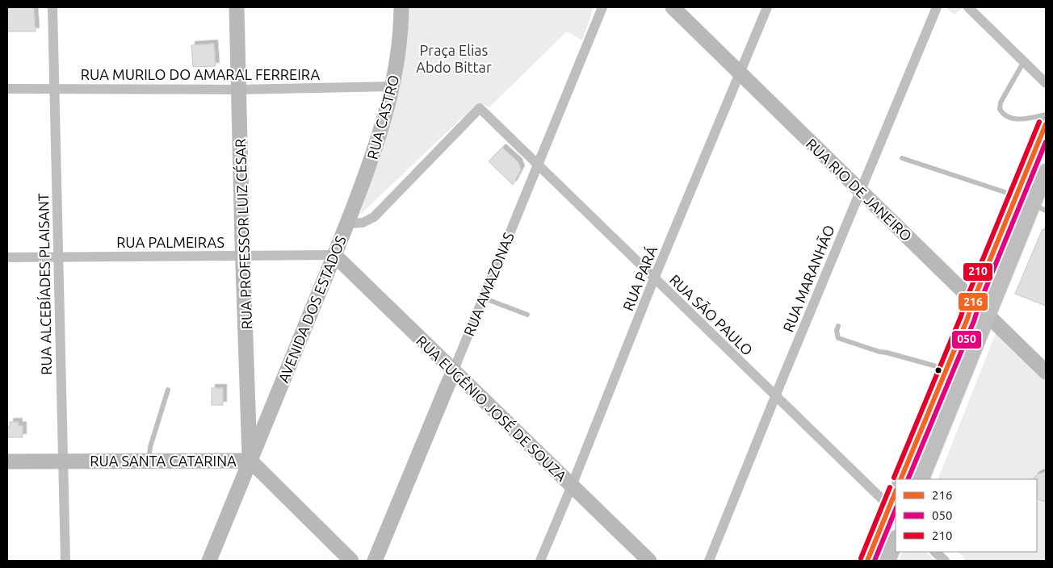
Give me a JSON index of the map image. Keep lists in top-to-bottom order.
{
  "streets": {
    "street": [
      "RUA MURILO DO AMARAL FERREIRA",
      "RUA CASTRO",
      "RUA RIO DE JANEIRO",
      "RUA PROFESSOR LUIZ CÉSAR",
      "RUA PALMEIRAS",
      "RUA PARÁ",
      "RUA MARANHÃO",
      "RUA ALCEBÍADES PLAISANT",
      "RUA AMAZONAS",
      "AVENIDA DOS ESTADOS",
      "RUA SÃO PAULO",
      "RUA EUGÊNIO JOSÉ DE SOUZA",
      "RUA SANTA CATARINA"
    ]
  },
  "crossings": [
    ["RUA MURILO DO AMARAL FERREIRA", "RUA CASTRO"],
    ["RUA MURILO DO AMARAL FERREIRA", "RUA PROFESSOR LUIZ CÉSAR"],
    ["RUA MURILO DO AMARAL FERREIRA", "RUA ALCEBÍADES PLAISANT"],
    ["RUA CASTRO", "AVENIDA DOS ESTADOS"],
    ["RUA RIO DE JANEIRO", "RUA PARÁ"],
    ["RUA RIO DE JANEIRO", "RUA MARANHÃO"],
    ["RUA PROFESSOR LUIZ CÉSAR", "RUA PALMEIRAS"],
    ["RUA PROFESSOR LUIZ CÉSAR", "AVENIDA DOS ESTADOS"],
    ["RUA PROFESSOR LUIZ CÉSAR", "RUA SANTA CATARINA"],
    ["RUA PALMEIRAS", "RUA ALCEBÍADES PLAISANT"],
    ["RUA PALMEIRAS", "AVENIDA DOS ESTADOS"],
    ["RUA PALMEIRAS", "RUA EUGÊNIO JOSÉ DE SOUZA"],
    ["RUA PARÁ", "RUA SÃO PAULO"],
    ["RUA PARÁ", "RUA EUGÊNIO JOSÉ DE SOUZA"],
    ["RUA MARANHÃO", "RUA SÃO PAULO"],
    ["RUA ALCEBÍADES PLAISANT", "RUA SANTA CATARINA"],
    ["RUA AMAZONAS", "RUA SÃO PAULO"],
    ["RUA AMAZONAS", "RUA EUGÊNIO JOSÉ DE SOUZA"],
    ["AVENIDA DOS ESTADOS", "RUA SÃO PAULO"],
    ["AVENIDA DOS ESTADOS", "RUA EUGÊNIO JOSÉ DE SOUZA"],
    ["AVENIDA DOS ESTADOS", "RUA SANTA CATARINA"]
  ],
  "parks": ["Praça Elias Abdo Bittar"],
  "lines": ["transit line 210", "transit line 216", "transit line 050"],
  "legend": ["216", "050", "210"]
}
